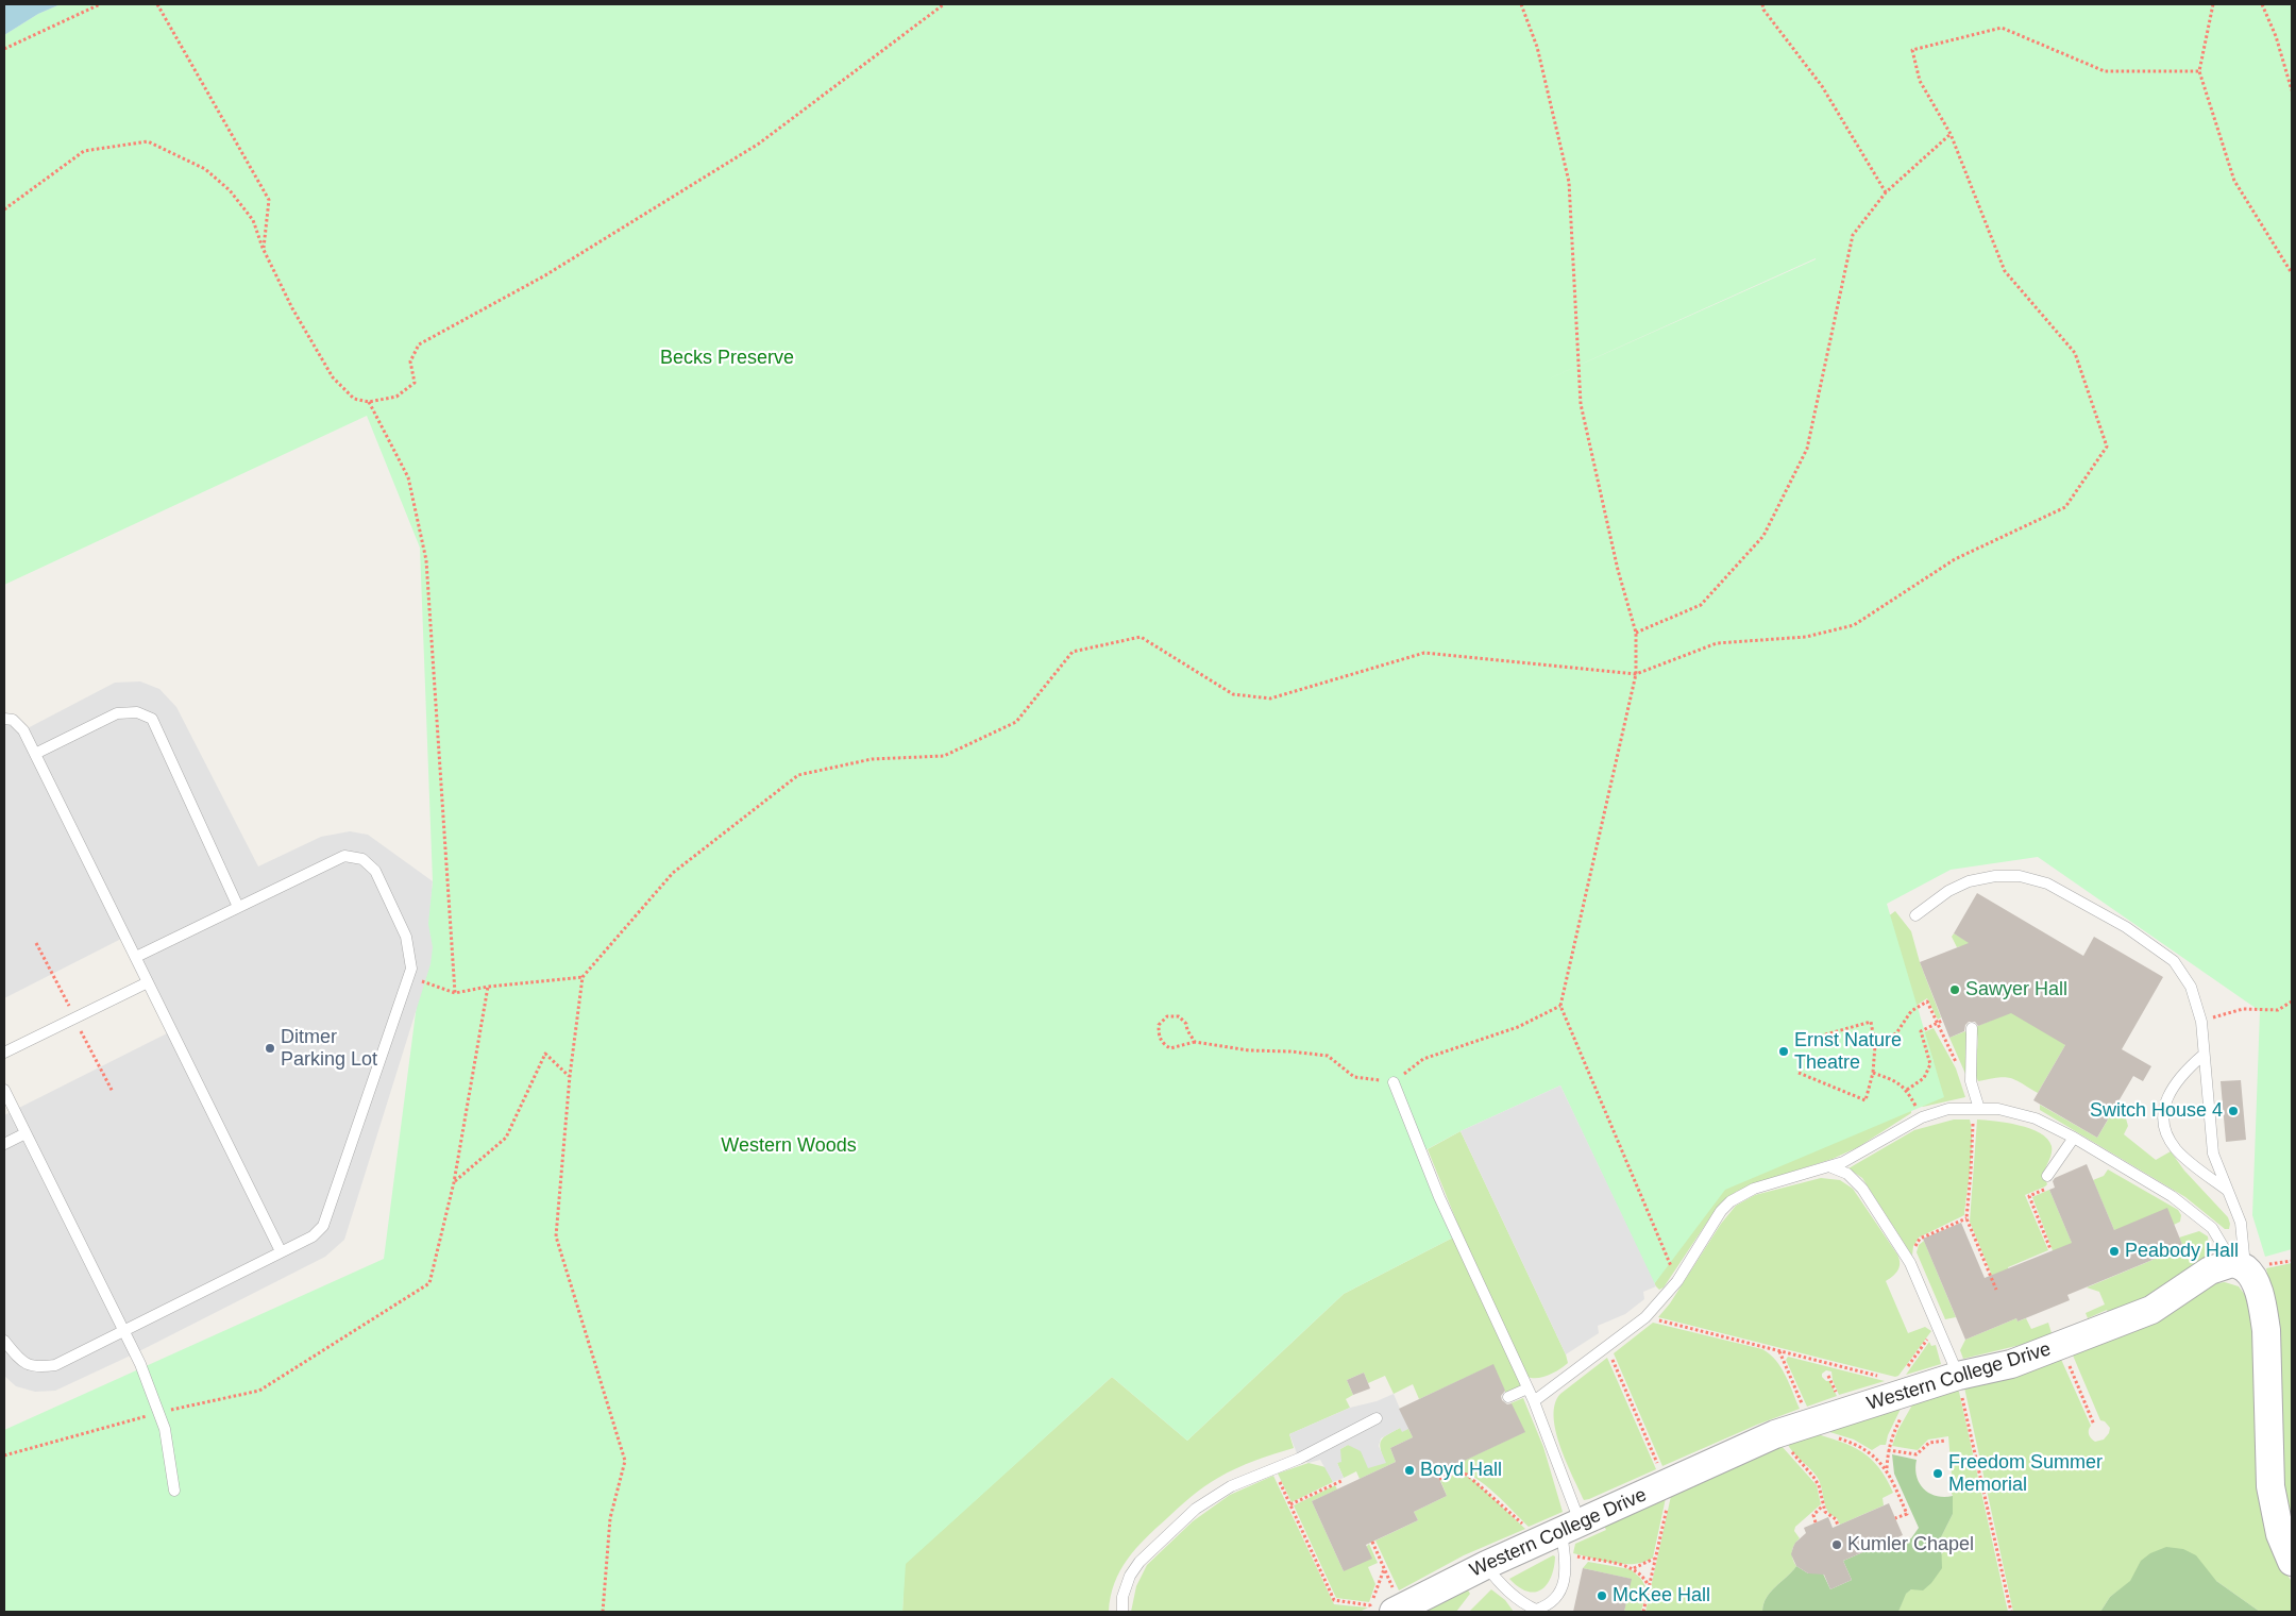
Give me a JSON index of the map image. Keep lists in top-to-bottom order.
{
  "streets": {
    "street": ["Western College Drive"]
  },
  "parks": ["Becks Preserve", "Western Woods"],
  "places": [
    "Sawyer Hall",
    "Ditmer Parking Lot",
    "Ernst Nature Theatre",
    "Switch House 4",
    "Peabody Hall",
    "Boyd Hall",
    "Freedom Summer Memorial",
    "Kumler Chapel",
    "McKee Hall"
  ]
}
